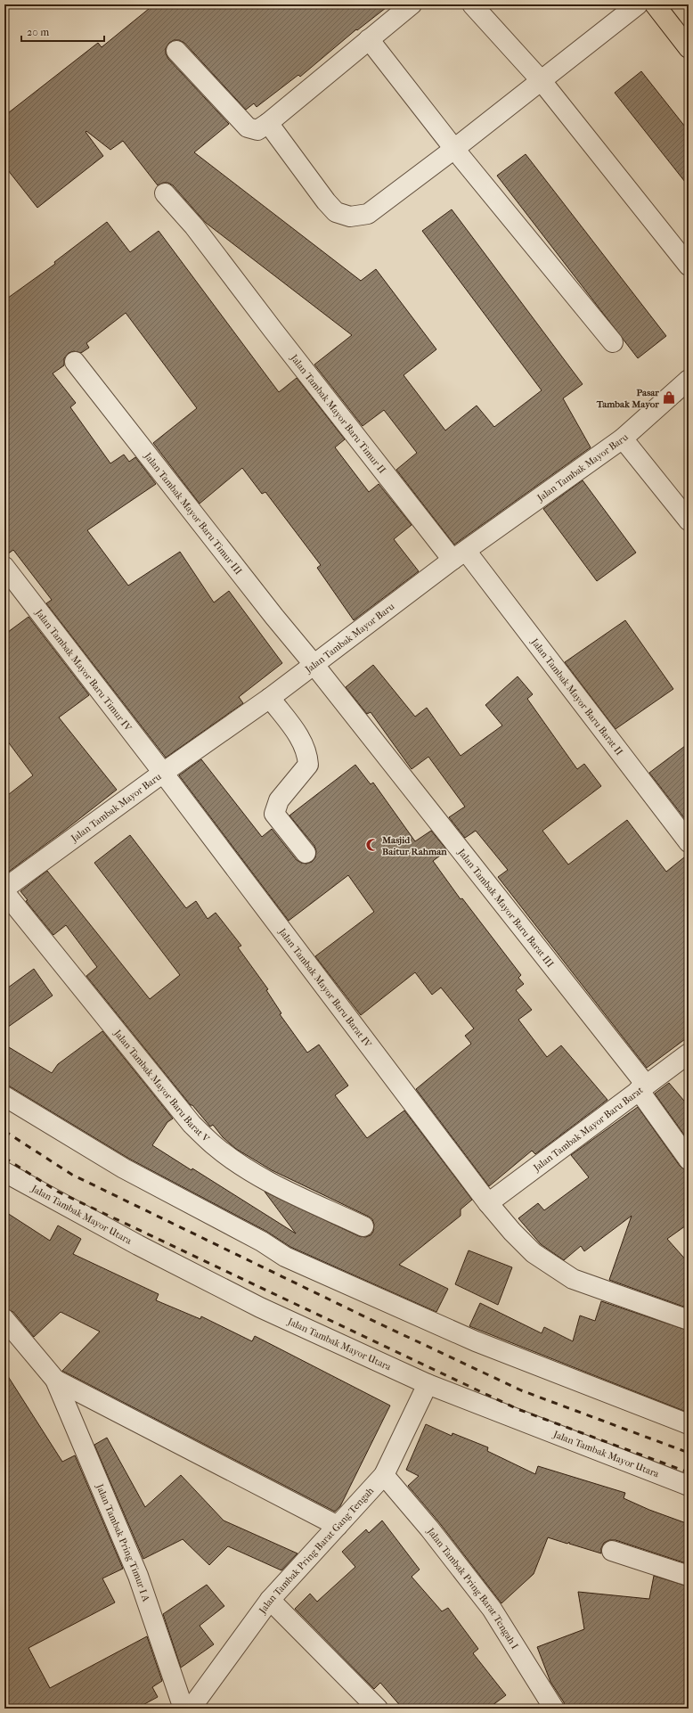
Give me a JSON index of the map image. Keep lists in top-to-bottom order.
{
  "streets": {
    "street": [
      "Jalan Tambak Mayor Baru Timur II",
      "Jalan Tambak Mayor Baru",
      "Jalan Tambak Mayor Baru Timur III",
      "Jalan Tambak Mayor Baru Timur IV",
      "Jalan Tambak Mayor Baru Barat II",
      "Jalan Tambak Mayor Baru Barat III",
      "Jalan Tambak Mayor Baru Barat IV",
      "Jalan Tambak Mayor Baru Barat V",
      "Jalan Tambak Mayor Baru Barat",
      "Jalan Tambak Mayor Utara",
      "Jalan Tambak Pring Timur I A",
      "Jalan Tambak Pring Barat Gang Tengah",
      "Jalan Tambak Pring Barat Tengah I"
    ]
  },
  "crossings": [
    ["Jalan Tambak Mayor Baru Timur II", "Jalan Tambak Mayor Baru"],
    ["Jalan Tambak Mayor Baru Timur II", "Jalan Tambak Mayor Baru Barat II"],
    ["Jalan Tambak Mayor Baru", "Jalan Tambak Mayor Baru Timur III"],
    ["Jalan Tambak Mayor Baru", "Jalan Tambak Mayor Baru Timur IV"],
    ["Jalan Tambak Mayor Baru", "Jalan Tambak Mayor Baru Barat II"],
    ["Jalan Tambak Mayor Baru", "Jalan Tambak Mayor Baru Barat III"],
    ["Jalan Tambak Mayor Baru", "Jalan Tambak Mayor Baru Barat IV"],
    ["Jalan Tambak Mayor Baru Timur III", "Jalan Tambak Mayor Baru Barat III"],
    ["Jalan Tambak Mayor Baru Timur IV", "Jalan Tambak Mayor Baru Barat IV"],
    ["Jalan Tambak Mayor Baru Barat III", "Jalan Tambak Mayor Baru Barat"],
    ["Jalan Tambak Mayor Baru Barat IV", "Jalan Tambak Mayor Baru Barat"],
    ["Jalan Tambak Mayor Utara", "Jalan Tambak Pring Barat Gang Tengah"],
    ["Jalan Tambak Pring Timur I A", "Jalan Tambak Pring Barat Gang Tengah"],
    ["Jalan Tambak Pring Barat Gang Tengah", "Jalan Tambak Pring Barat Tengah I"]
  ],
  "places": {
    "shop": ["Pasar Tambak Mayor"],
    "mosque": ["Masjid Baitur Rahman"]
  },
  "scale_bar": "20 m"
}
